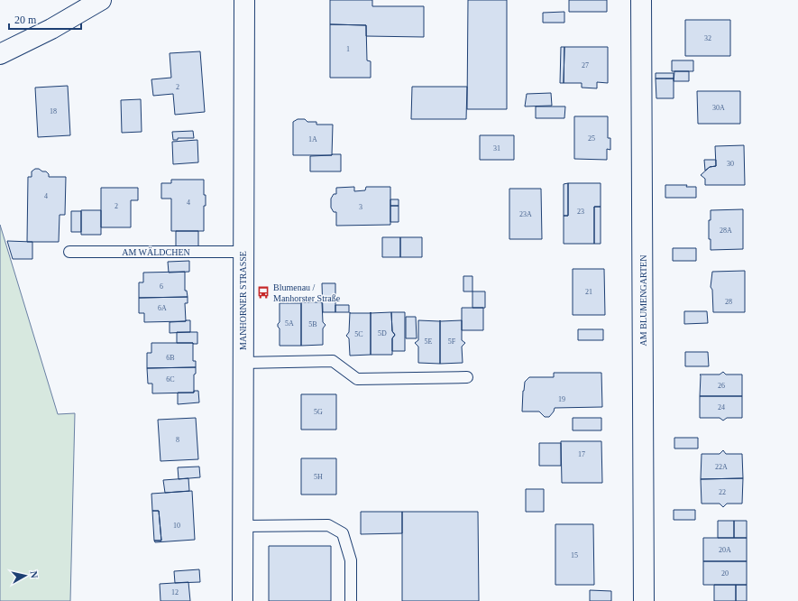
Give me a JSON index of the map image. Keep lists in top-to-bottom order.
{
  "streets": {
    "street": ["MANHORNER STRASSE", "AM BLUMENGARTEN"],
    "lane": ["AM WÄLDCHEN"]
  },
  "crossings": [
    ["AM WÄLDCHEN", "MANHORNER STRASSE"]
  ],
  "places": {
    "bus stop": ["Blumenau / Manhorster Straße"]
  },
  "house_numbers": [
    "32",
    "1",
    "27",
    "2",
    "30A",
    "18",
    "25",
    "1A",
    "31",
    "30",
    "4",
    "4",
    "2",
    "3",
    "23",
    "23A",
    "28A",
    "6",
    "21",
    "28",
    "6A",
    "5A",
    "5B",
    "5D",
    "5C",
    "5E",
    "5F",
    "6B",
    "6C",
    "26",
    "19",
    "24",
    "5G",
    "8",
    "17",
    "22A",
    "5H",
    "22",
    "10",
    "20A",
    "15",
    "20",
    "12"
  ],
  "scale_bar": "20 m",
  "north": "right"
}
